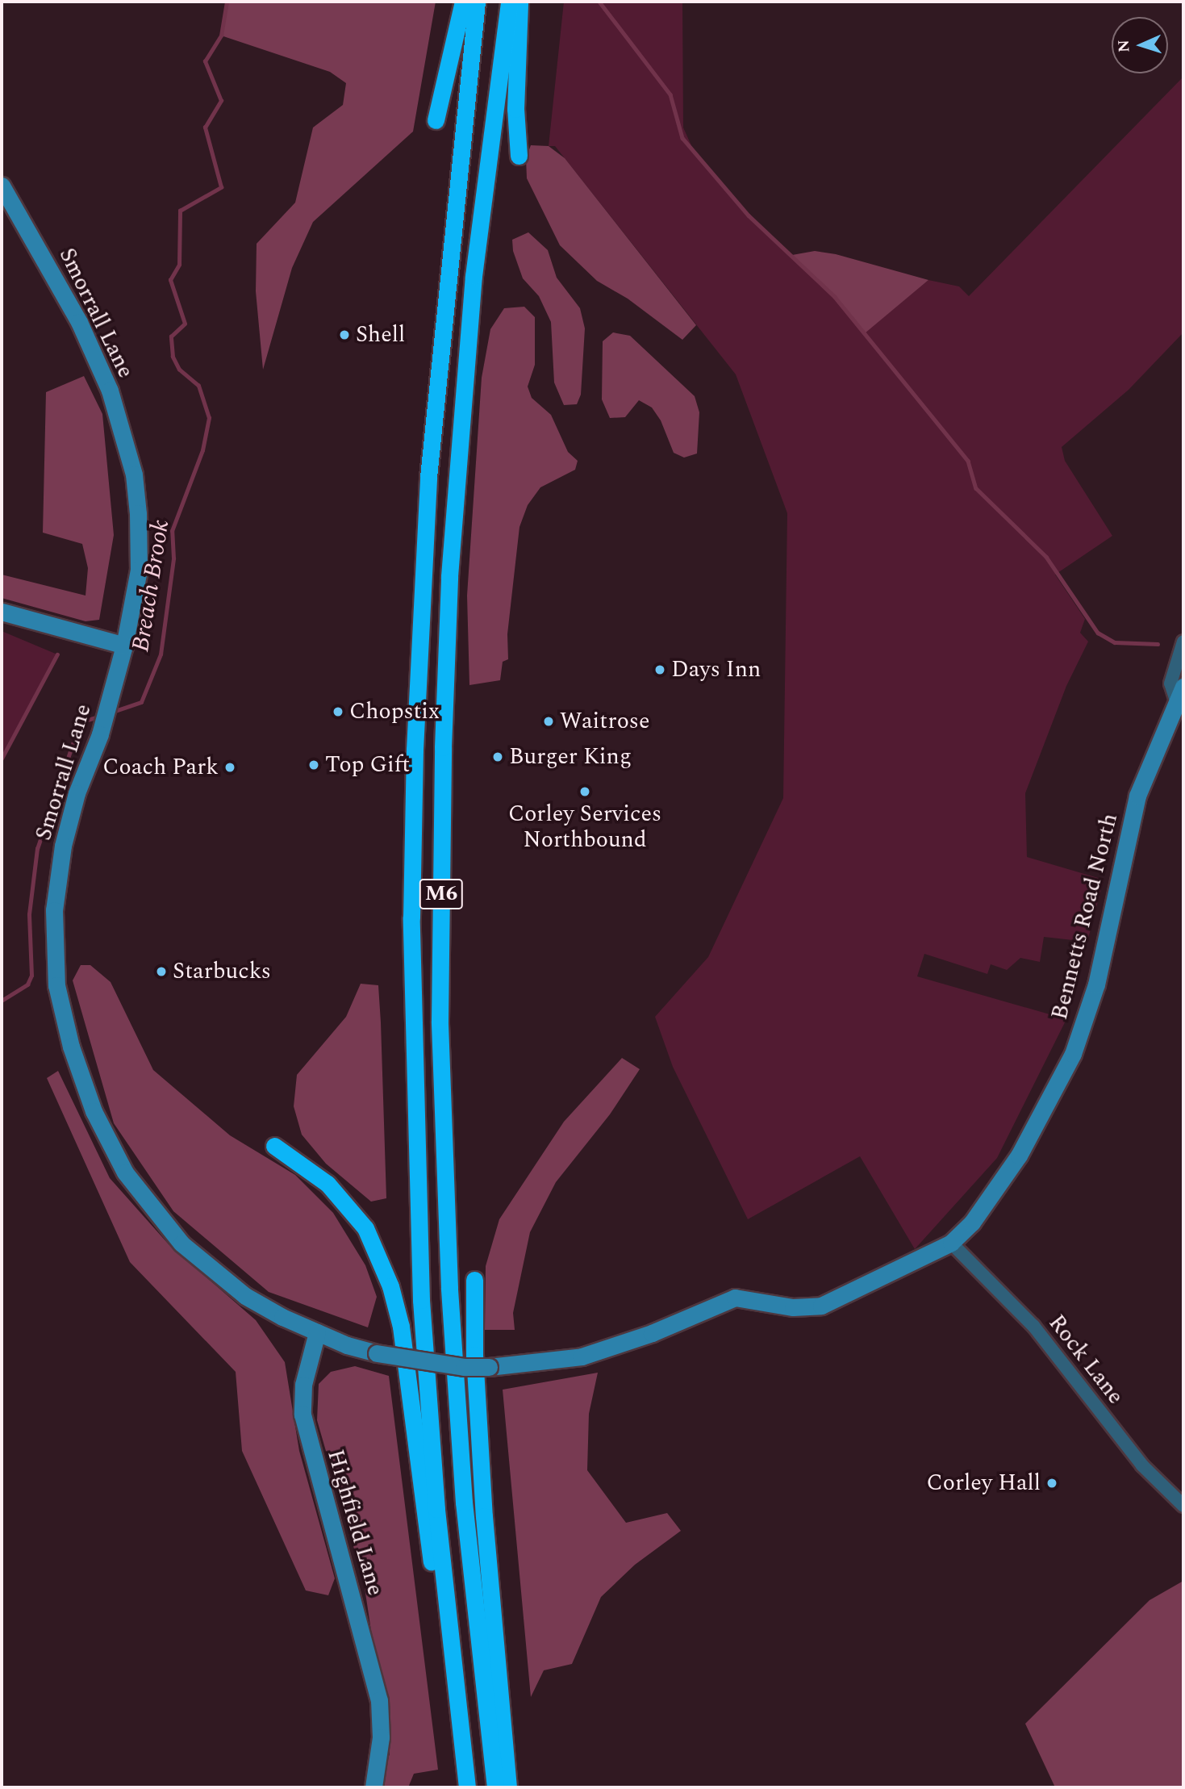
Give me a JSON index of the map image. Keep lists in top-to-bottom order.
{
  "streets": {
    "highway": ["M6"],
    "street": [
      "Smorrall Lane",
      "Bennetts Road North",
      "Rock Lane",
      "Highfield Lane"
    ]
  },
  "crossings": [
    ["Smorrall Lane", "Bennetts Road North"],
    ["Smorrall Lane", "Highfield Lane"],
    ["Bennetts Road North", "Rock Lane"],
    ["Bennetts Road North", "Highfield Lane"]
  ],
  "water": ["Breach Brook"],
  "places": [
    "Shell",
    "Days Inn",
    "Chopstix",
    "Waitrose",
    "Burger King",
    "Top Gift",
    "Coach Park",
    "Corley Services Northbound",
    "Starbucks",
    "Corley Hall"
  ],
  "north": "left"
}
